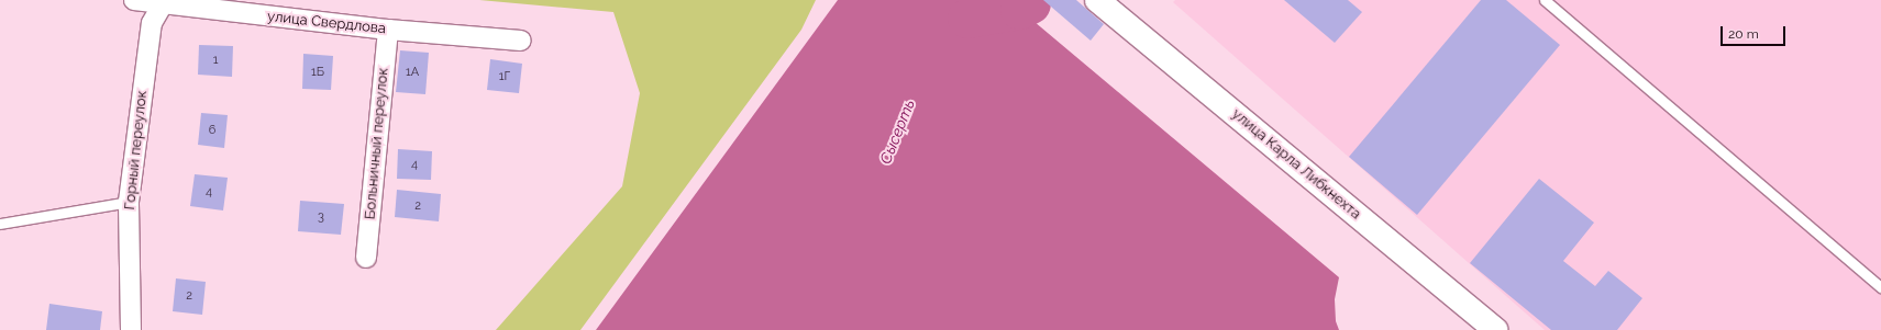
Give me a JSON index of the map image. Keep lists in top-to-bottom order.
{
  "streets": {
    "street": [
      "улица Свердлова",
      "Больничный переулок",
      "Горный переулок",
      "улица Карла Либкнехта"
    ]
  },
  "crossings": [
    ["улица Свердлова", "Больничный переулок"],
    ["улица Свердлова", "Горный переулок"]
  ],
  "water": ["Сысерть"],
  "house_numbers": [
    "1",
    "1Б",
    "1А",
    "1Г",
    "6",
    "4",
    "4",
    "2",
    "3",
    "2"
  ],
  "scale_bar": "20 m"
}
